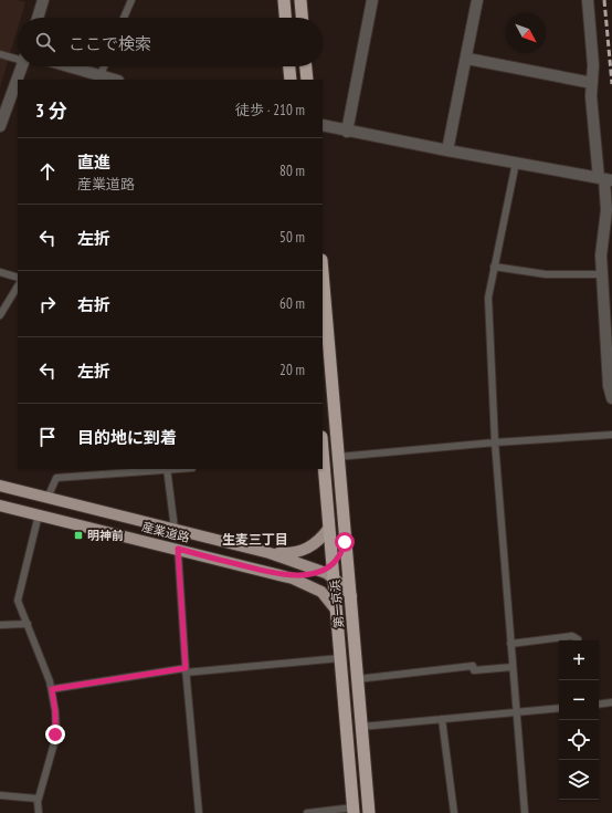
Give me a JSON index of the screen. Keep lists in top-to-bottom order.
{
  "streets": {
    "highway": ["第一京浜"],
    "main road": ["産業道路"]
  },
  "crossings": [
    ["産業道路", "第一京浜"]
  ],
  "districts": ["生麦三丁目"],
  "places": {
    "transit": ["明神前"]
  },
  "north": "bottom right",
  "page": {
    "search": "ここで検索",
    "heading": ["3 分", "徒歩 · 210 m"],
    "list": [
      ["直進", "産業道路", "80 m"],
      ["左折", "50 m"],
      ["右折", "60 m"],
      ["左折", "20 m"],
      "目的地に到着"
    ],
    "map_buttons": ["+", "−"]
  }
}
